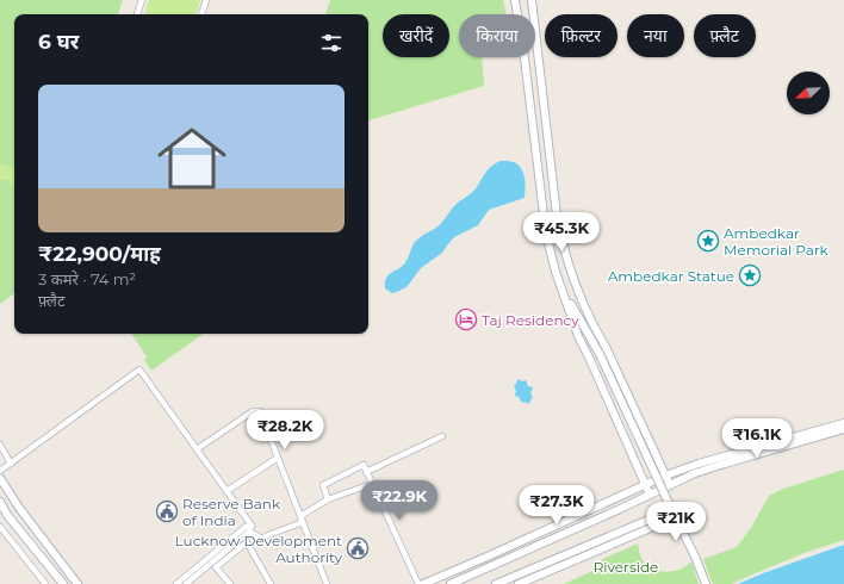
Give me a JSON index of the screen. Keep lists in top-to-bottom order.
{
  "parks": ["Riverside"],
  "places": {
    "place": ["Ambedkar Memorial Park", "Ambedkar Statue"],
    "hotel": ["Taj Residency"],
    "public building": ["Reserve Bank of India", "Lucknow Development Authority"]
  },
  "north": "bottom left",
  "page": {
    "chip": [
      "खरीदें",
      "किराया",
      "फ़िल्टर",
      "नया",
      "फ़्लैट"
    ],
    "heading": "6 घर",
    "list": [
      {
        "name": "₹22,900/माह",
        "note": "3 कमरे · 74 m² · फ़्लैट"
      }
    ],
    "price": [
      "₹45.3K",
      "₹28.2K",
      "₹16.1K",
      "₹22.9K",
      "₹27.3K",
      "₹21K"
    ]
  }
}
